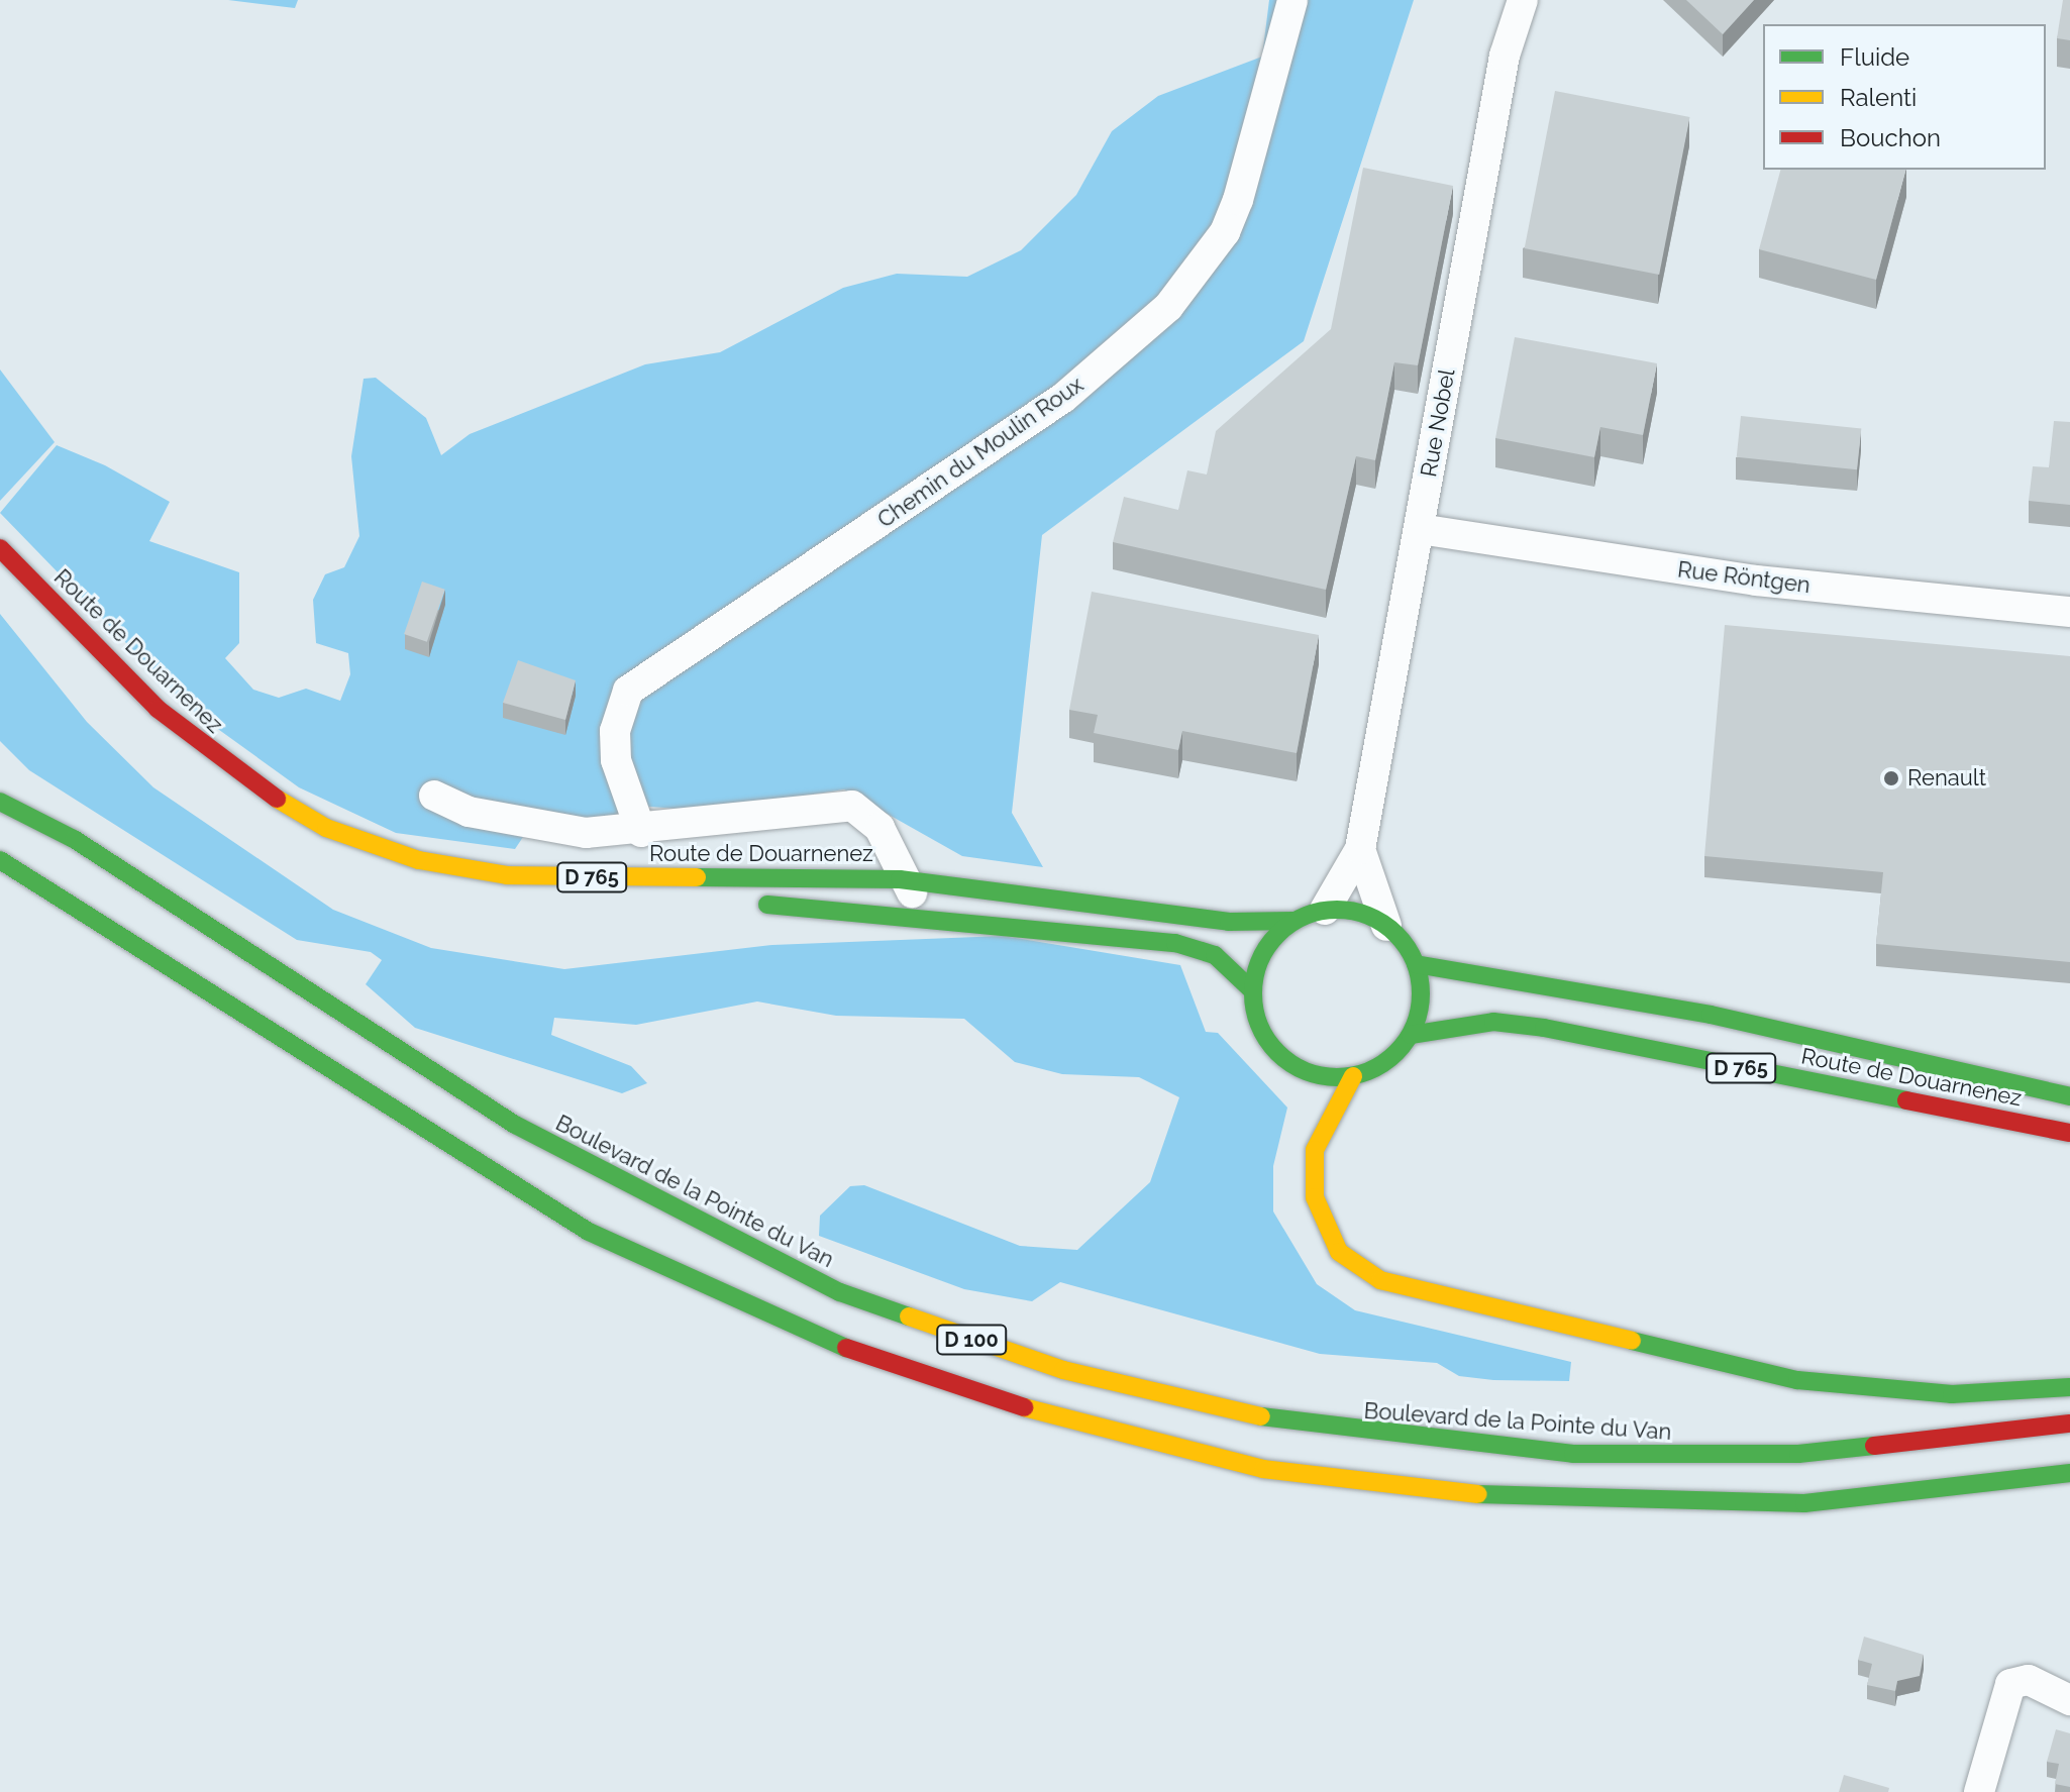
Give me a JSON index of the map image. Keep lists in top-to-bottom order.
{
  "streets": {
    "main road": [
      "Route de Douarnenez",
      "D 765",
      "Boulevard de la Pointe du Van",
      "D 100"
    ],
    "street": ["Rue Nobel", "Chemin du Moulin Roux", "Rue Röntgen"]
  },
  "crossings": [
    ["Rue Nobel", "Rue Röntgen"],
    ["Rue Nobel", "Route de Douarnenez"]
  ],
  "places": ["Renault"],
  "legend": ["Fluide", "Ralenti", "Bouchon"]
}
